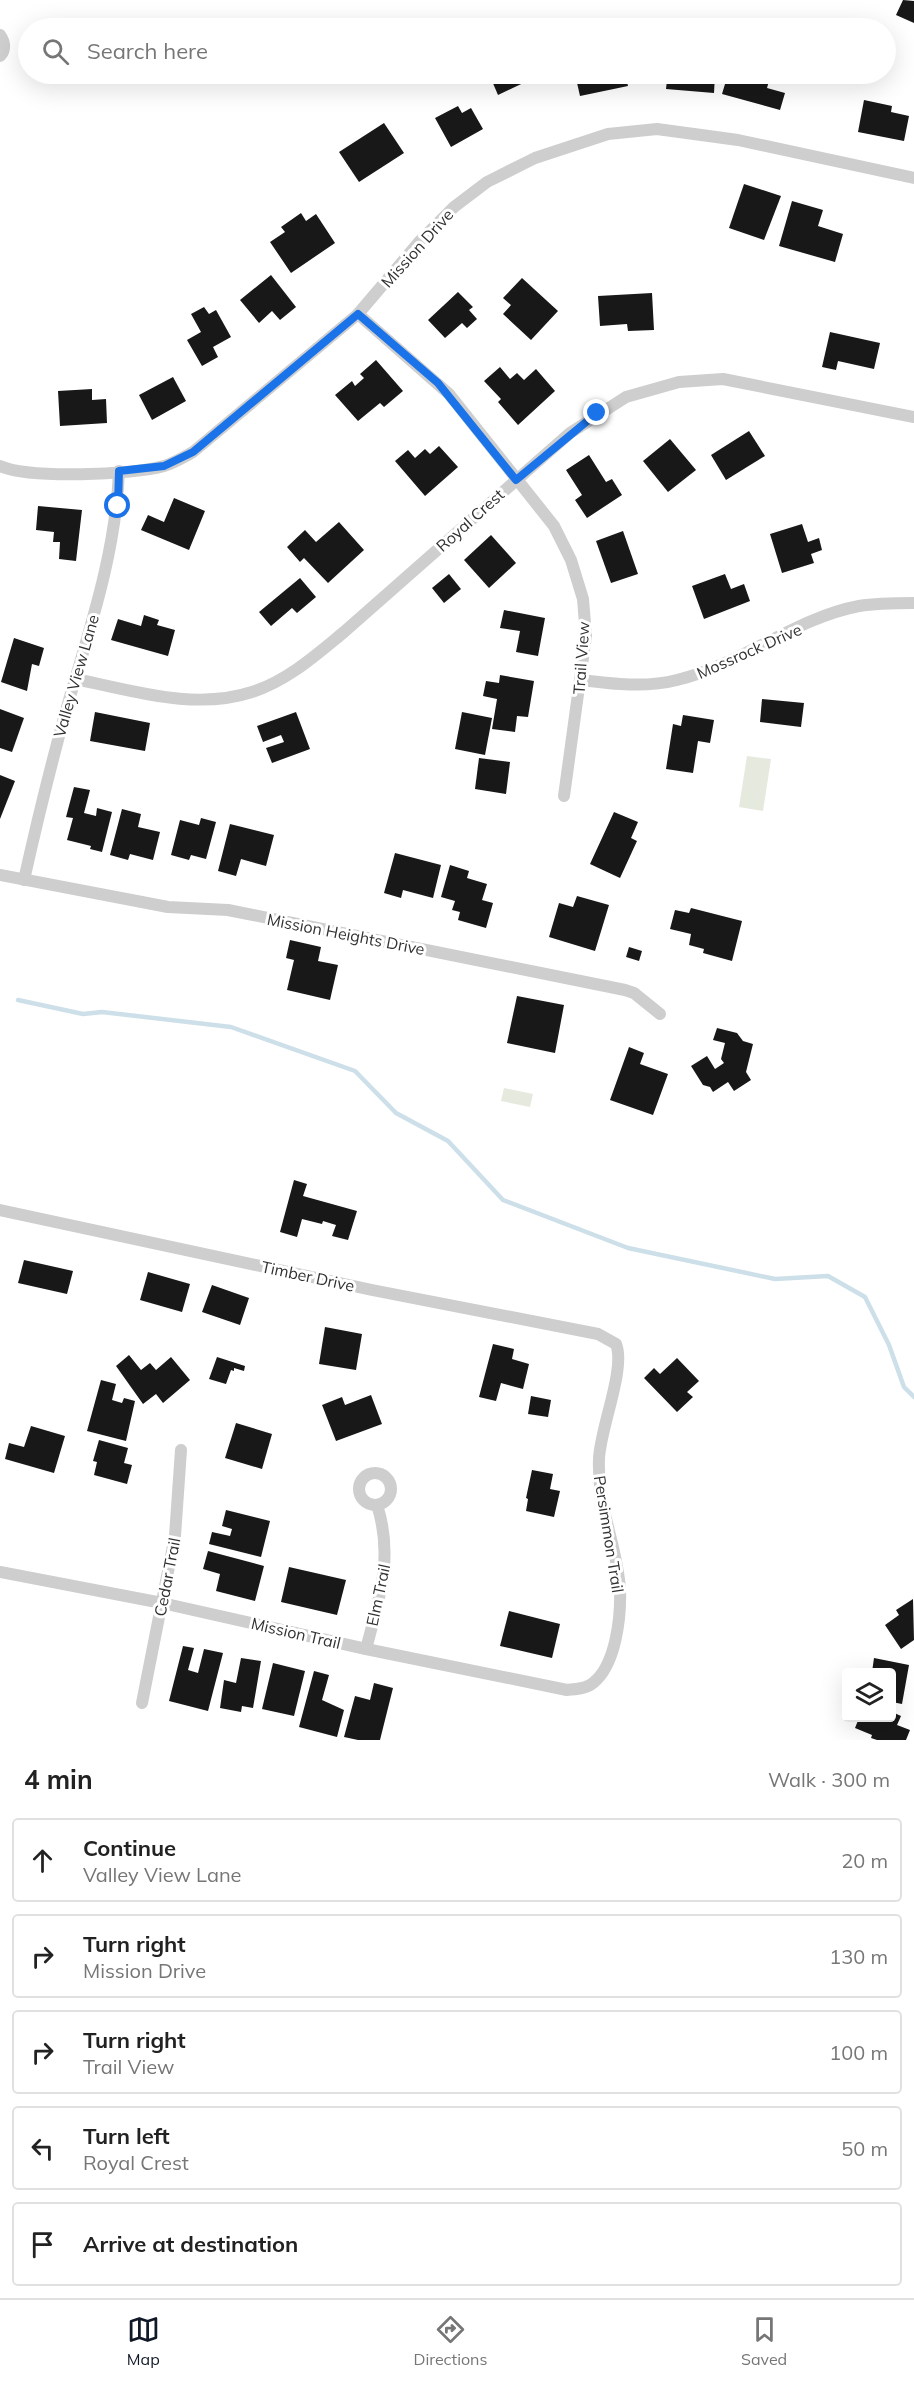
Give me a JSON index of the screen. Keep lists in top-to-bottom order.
{
  "streets": {
    "street": [
      "Mission Drive",
      "Royal Crest",
      "Mossrock Drive",
      "Trail View",
      "Valley View Lane",
      "Mission Heights Drive",
      "Timber Drive",
      "Persimmon Trail",
      "Cedar Trail",
      "Elm Trail",
      "Mission Trail"
    ]
  },
  "crossings": [
    ["Mission Drive", "Trail View"],
    ["Mission Drive", "Valley View Lane"],
    ["Royal Crest", "Trail View"],
    ["Royal Crest", "Valley View Lane"],
    ["Mossrock Drive", "Trail View"],
    ["Valley View Lane", "Mission Heights Drive"],
    ["Timber Drive", "Persimmon Trail"],
    ["Persimmon Trail", "Mission Trail"],
    ["Cedar Trail", "Mission Trail"],
    ["Elm Trail", "Mission Trail"]
  ],
  "page": {
    "search": "Search here",
    "heading": ["4 min", "Walk · 300 m"],
    "list": [
      ["Continue", "Valley View Lane", "20 m"],
      ["Turn right", "Mission Drive", "130 m"],
      ["Turn right", "Trail View", "100 m"],
      ["Turn left", "Royal Crest", "50 m"],
      "Arrive at destination"
    ],
    "nav": ["Map", "Directions", "Saved"]
  }
}
